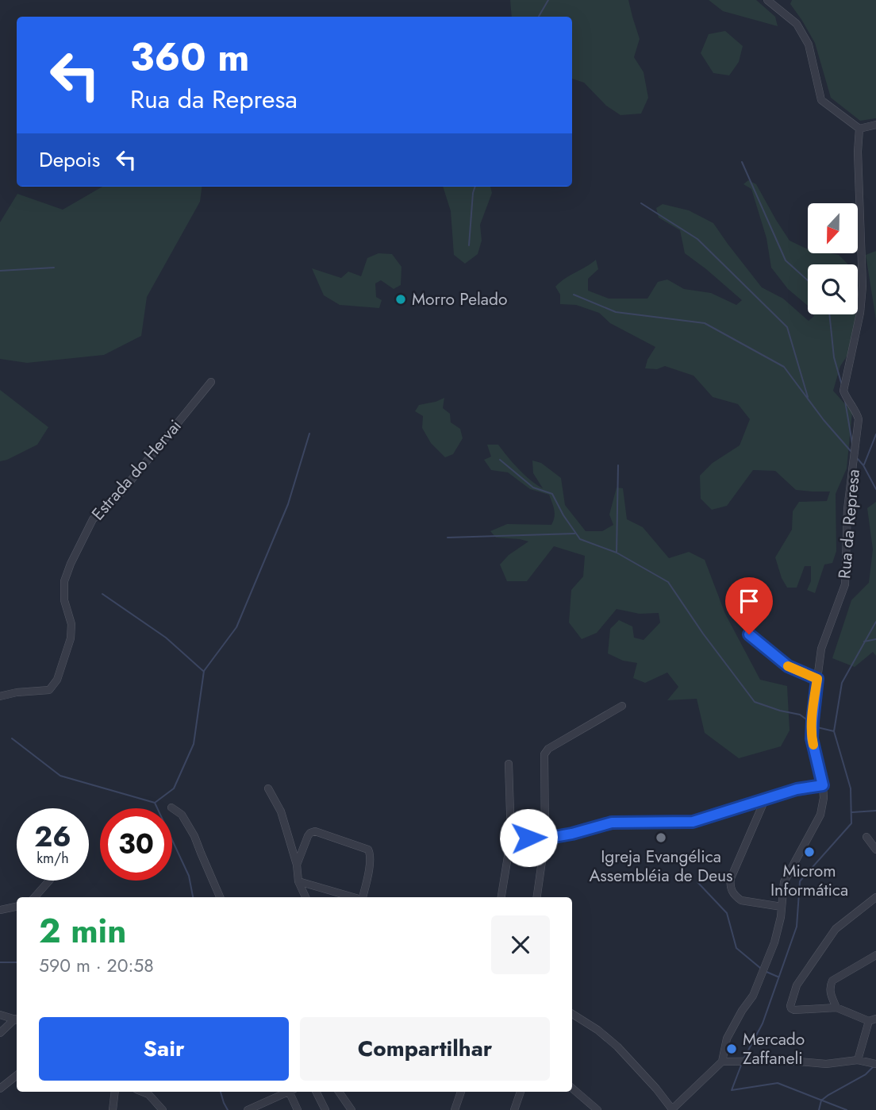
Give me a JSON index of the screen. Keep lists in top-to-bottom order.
{
  "streets": {
    "street": ["Estrada do Hervai", "Rua da Represa"]
  },
  "places": [
    "Morro Pelado",
    "Igreja Evangélica Assembléia de Deus",
    "Microm Informática",
    "Mercado Zaffaneli"
  ],
  "north": "bottom",
  "page": {
    "turn": ["360 m", "Rua da Represa"],
    "then": "Depois",
    "speed": "26 km/h",
    "limit": "30",
    "heading": ["2 min", "590 m · 20:58"],
    "buttons": ["Sair", "Compartilhar"]
  }
}
